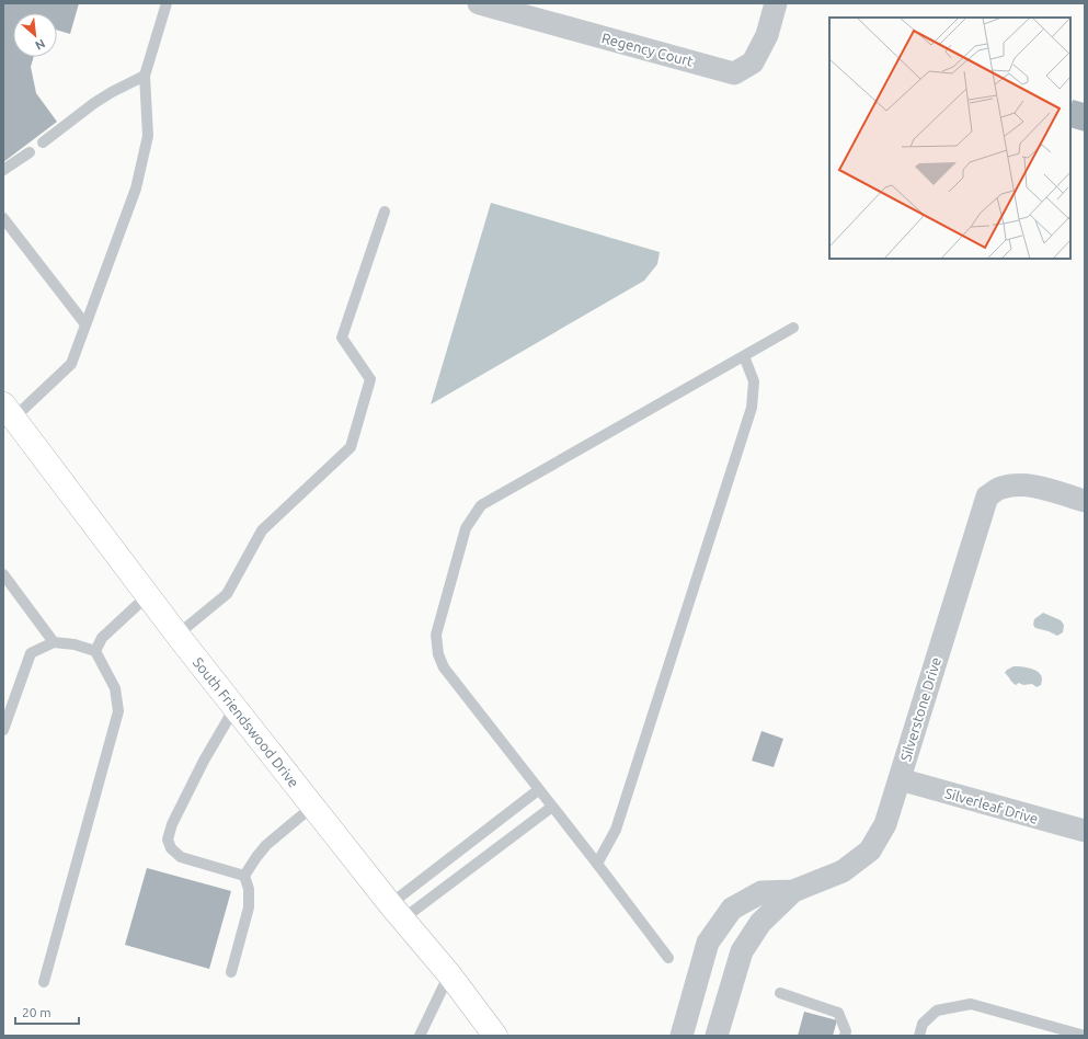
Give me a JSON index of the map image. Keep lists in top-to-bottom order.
{
  "streets": {
    "main road": ["South Friendswood Drive"],
    "street": ["Regency Court", "Silverstone Drive", "Silverleaf Drive"]
  },
  "crossings": [
    ["Silverstone Drive", "Silverleaf Drive"]
  ],
  "scale_bar": "20 m",
  "north": "bottom right"
}
